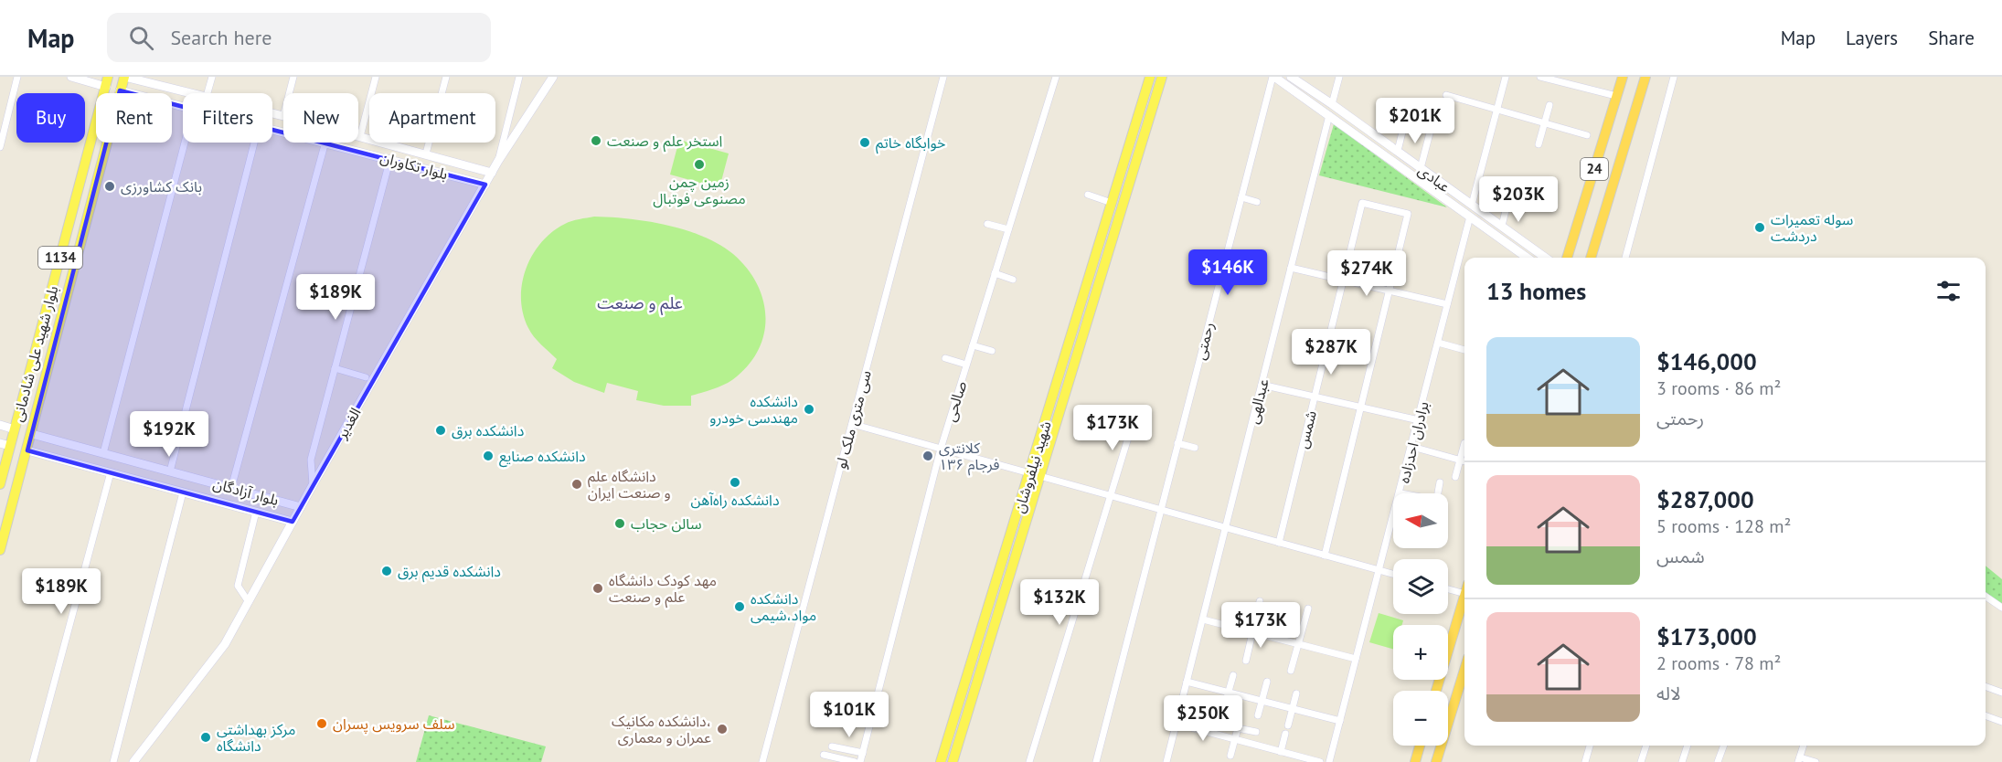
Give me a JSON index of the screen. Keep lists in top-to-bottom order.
{
  "streets": {
    "highway": ["24"],
    "main road": [
      "بلوار تکاوران",
      "عبادی",
      "1134",
      "بلوار شهید علی شادمانی",
      "الغدیر",
      "شهید نیلفروشان",
      "بلوار آزادگان"
    ],
    "street": [
      "رحمتی",
      "صالحی",
      "عبدالهی",
      "سی متری ملک لو",
      "شمس",
      "برادران احدزاده"
    ]
  },
  "crossings": [
    ["بلوار تکاوران", "1134"],
    ["بلوار تکاوران", "بلوار شهید علی شادمانی"],
    ["بلوار تکاوران", "الغدیر"],
    ["عبادی", "رحمتی"],
    ["عبادی", "عبدالهی"],
    ["عبادی", "برادران احدزاده"],
    ["1134", "بلوار شهید علی شادمانی"],
    ["1134", "بلوار آزادگان"],
    ["بلوار شهید علی شادمانی", "بلوار آزادگان"],
    ["الغدیر", "بلوار آزادگان"]
  ],
  "districts": ["علم و صنعت"],
  "places": [
    "استخر علم و صنعت",
    "خوابگاه خاتم",
    "زمین چمن مصنوعی فوتبال",
    "بانک کشاورزی",
    "سوله تعمیرات دردشت",
    "دانشکده مهندسی خودرو",
    "دانشکده برق",
    "دانشکده صنایع",
    "کلانتری ۱۳۶ فرجام",
    "دانشکده راه‌آهن",
    "دانشگاه علم و صنعت ایران",
    "سالن حجاب",
    "دانشکده قدیم برق",
    "مهد کودک دانشگاه علم و صنعت",
    "دانشکده مواد،شیمی",
    "سلف سرویس پسران",
    "دانشکده مکانیک، عمران و معماری",
    "مرکز بهداشتی دانشگاه"
  ],
  "north": "left",
  "page": {
    "header": "Map",
    "search": "Search here",
    "nav": ["Map", "Layers", "Share"],
    "chip": [
      "Buy",
      "Rent",
      "Filters",
      "New",
      "Apartment"
    ],
    "price": [
      "$201K",
      "$203K",
      "$146K",
      "$274K",
      "$189K",
      "$287K",
      "$173K",
      "$192K",
      "$189K",
      "$132K",
      "$173K",
      "$101K",
      "$250K"
    ],
    "heading": "13 homes",
    "list": [
      {
        "name": "$146,000",
        "note": "3 rooms · 86 m² · رحمتی"
      },
      {
        "name": "$287,000",
        "note": "5 rooms · 128 m² · شمس"
      },
      {
        "name": "$173,000",
        "note": "2 rooms · 78 m² · لاله"
      }
    ],
    "map_buttons": ["+", "−"]
  }
}
